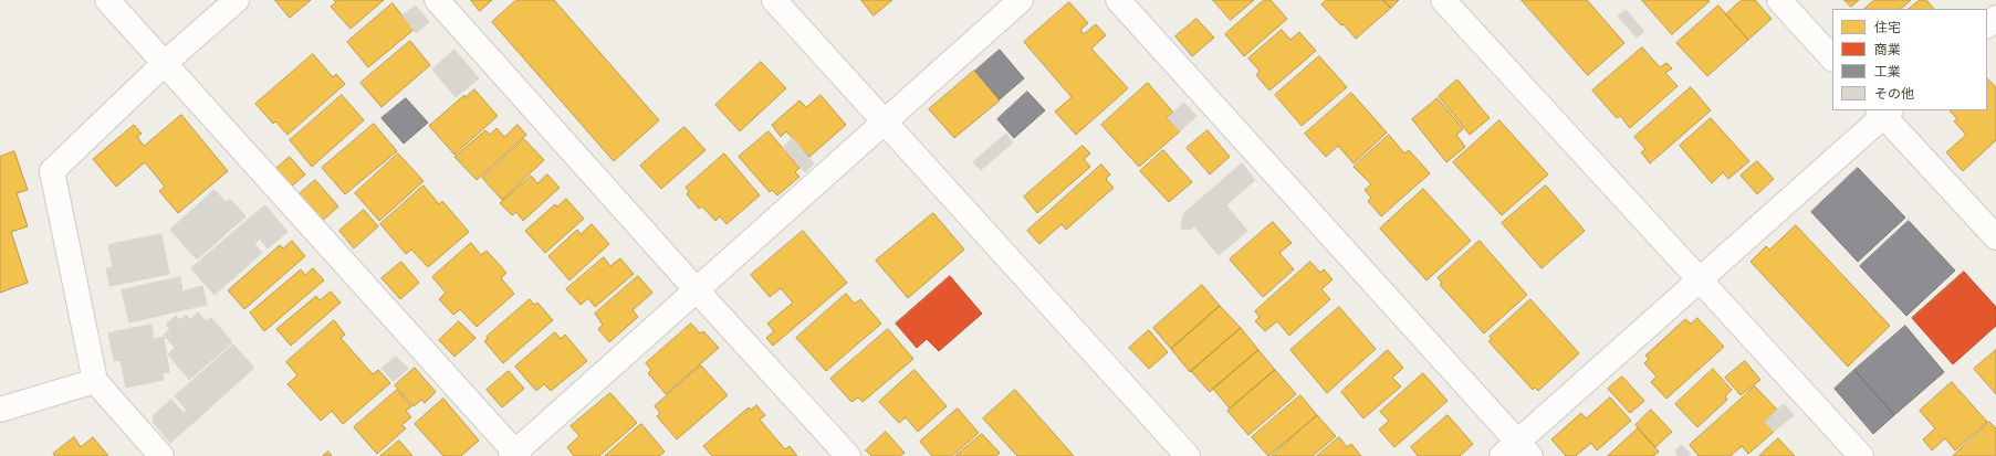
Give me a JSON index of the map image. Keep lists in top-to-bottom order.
{
  "legend": [
    "住宅",
    "商業",
    "工業",
    "その他"
  ]
}
